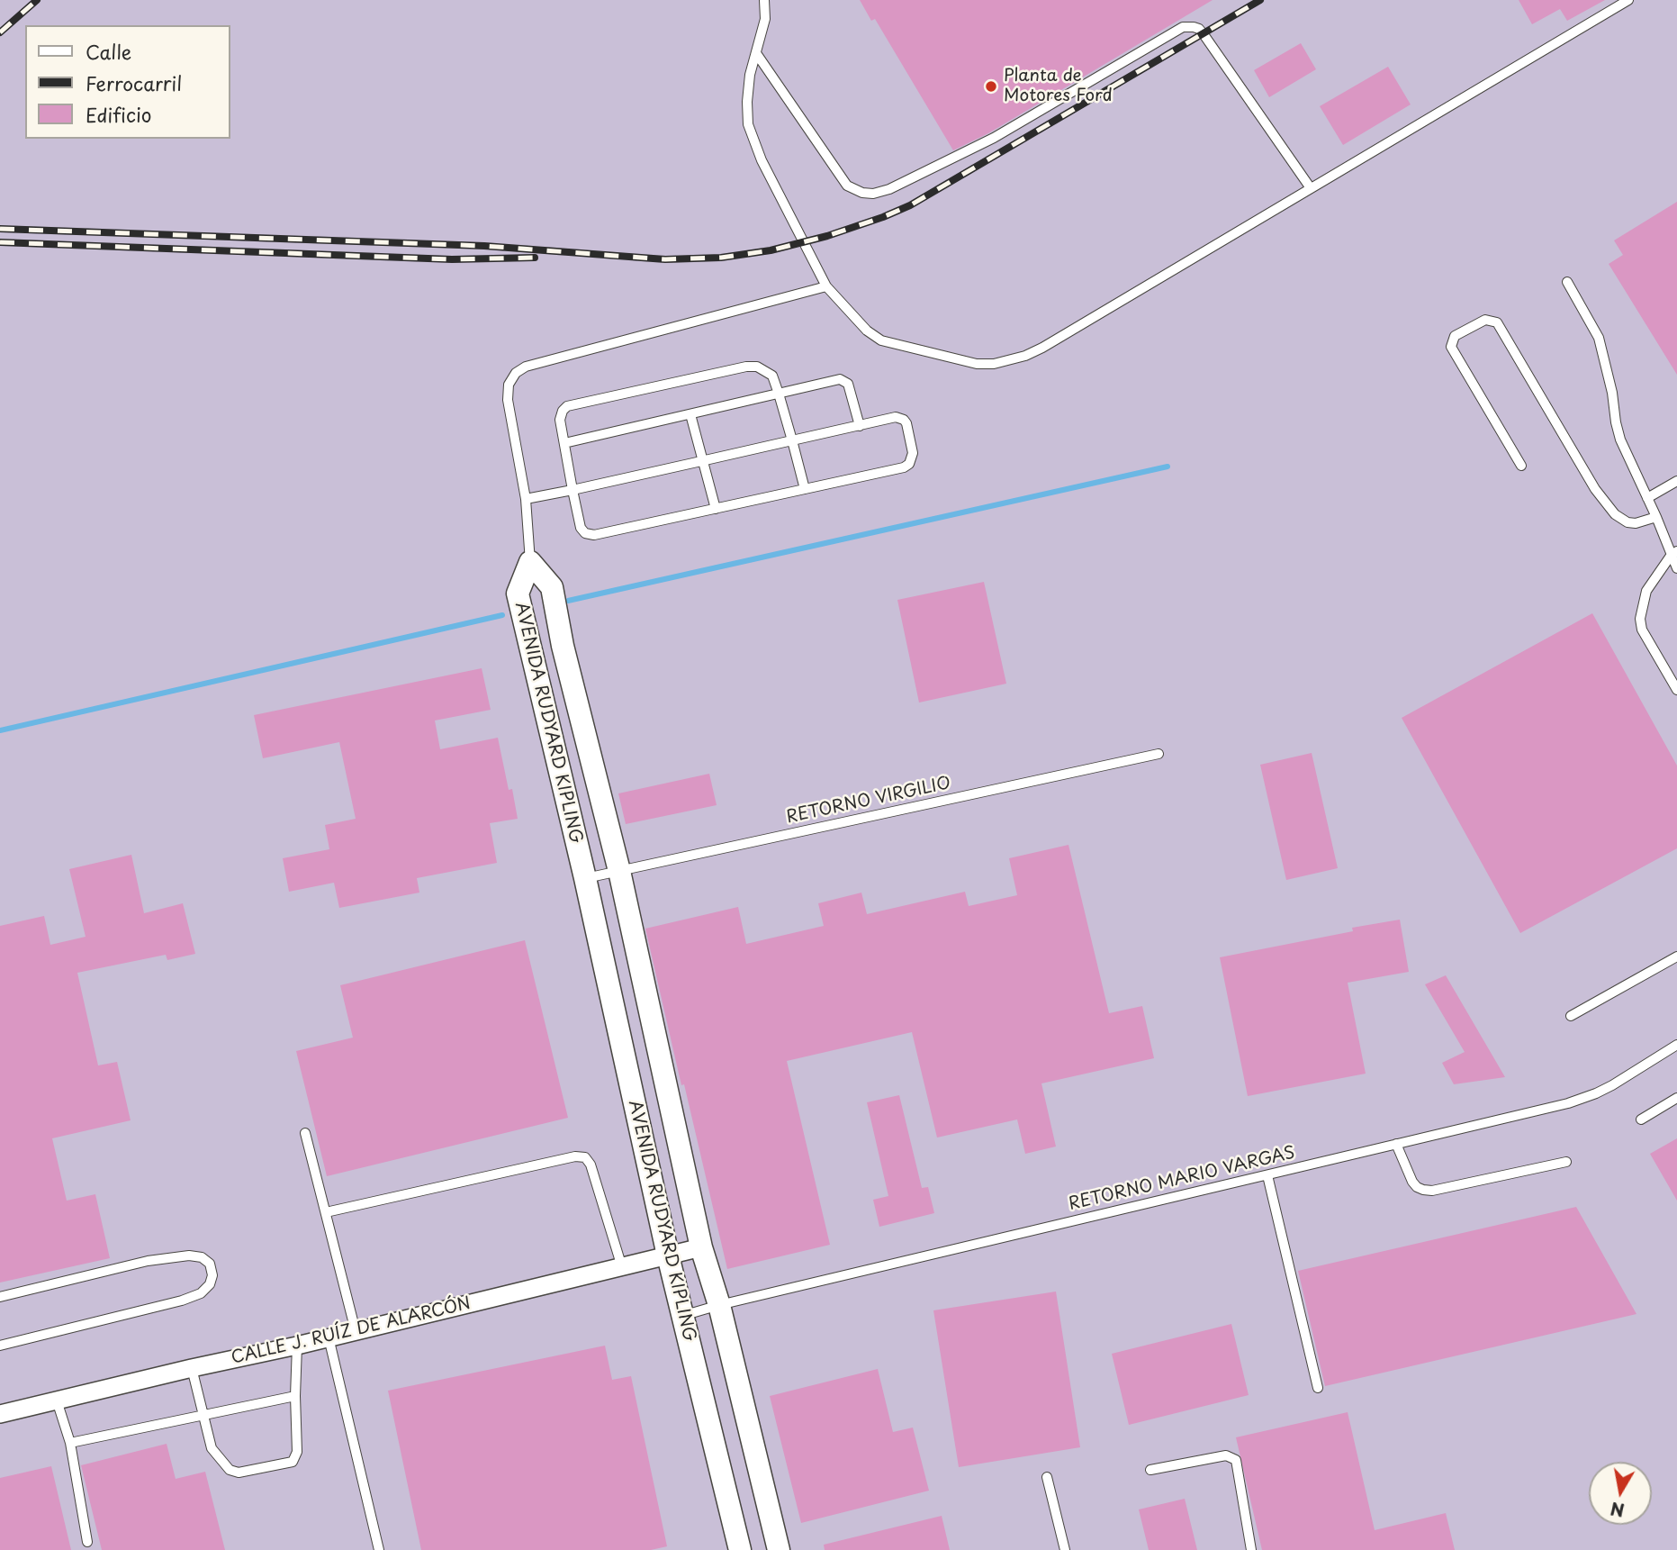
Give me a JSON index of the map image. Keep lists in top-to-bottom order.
{
  "streets": {
    "street": ["AVENIDA RUDYARD KIPLING", "CALLE J. RUÍZ DE ALARCÓN"],
    "lane": ["RETORNO VIRGILIO", "RETORNO MARIO VARGAS"]
  },
  "crossings": [
    ["AVENIDA RUDYARD KIPLING", "RETORNO VIRGILIO"],
    ["AVENIDA RUDYARD KIPLING", "RETORNO MARIO VARGAS"],
    ["AVENIDA RUDYARD KIPLING", "CALLE J. RUÍZ DE ALARCÓN"]
  ],
  "places": ["Planta de Motores Ford"],
  "legend": ["Calle", "Ferrocarril", "Edificio"],
  "north": "bottom"
}
